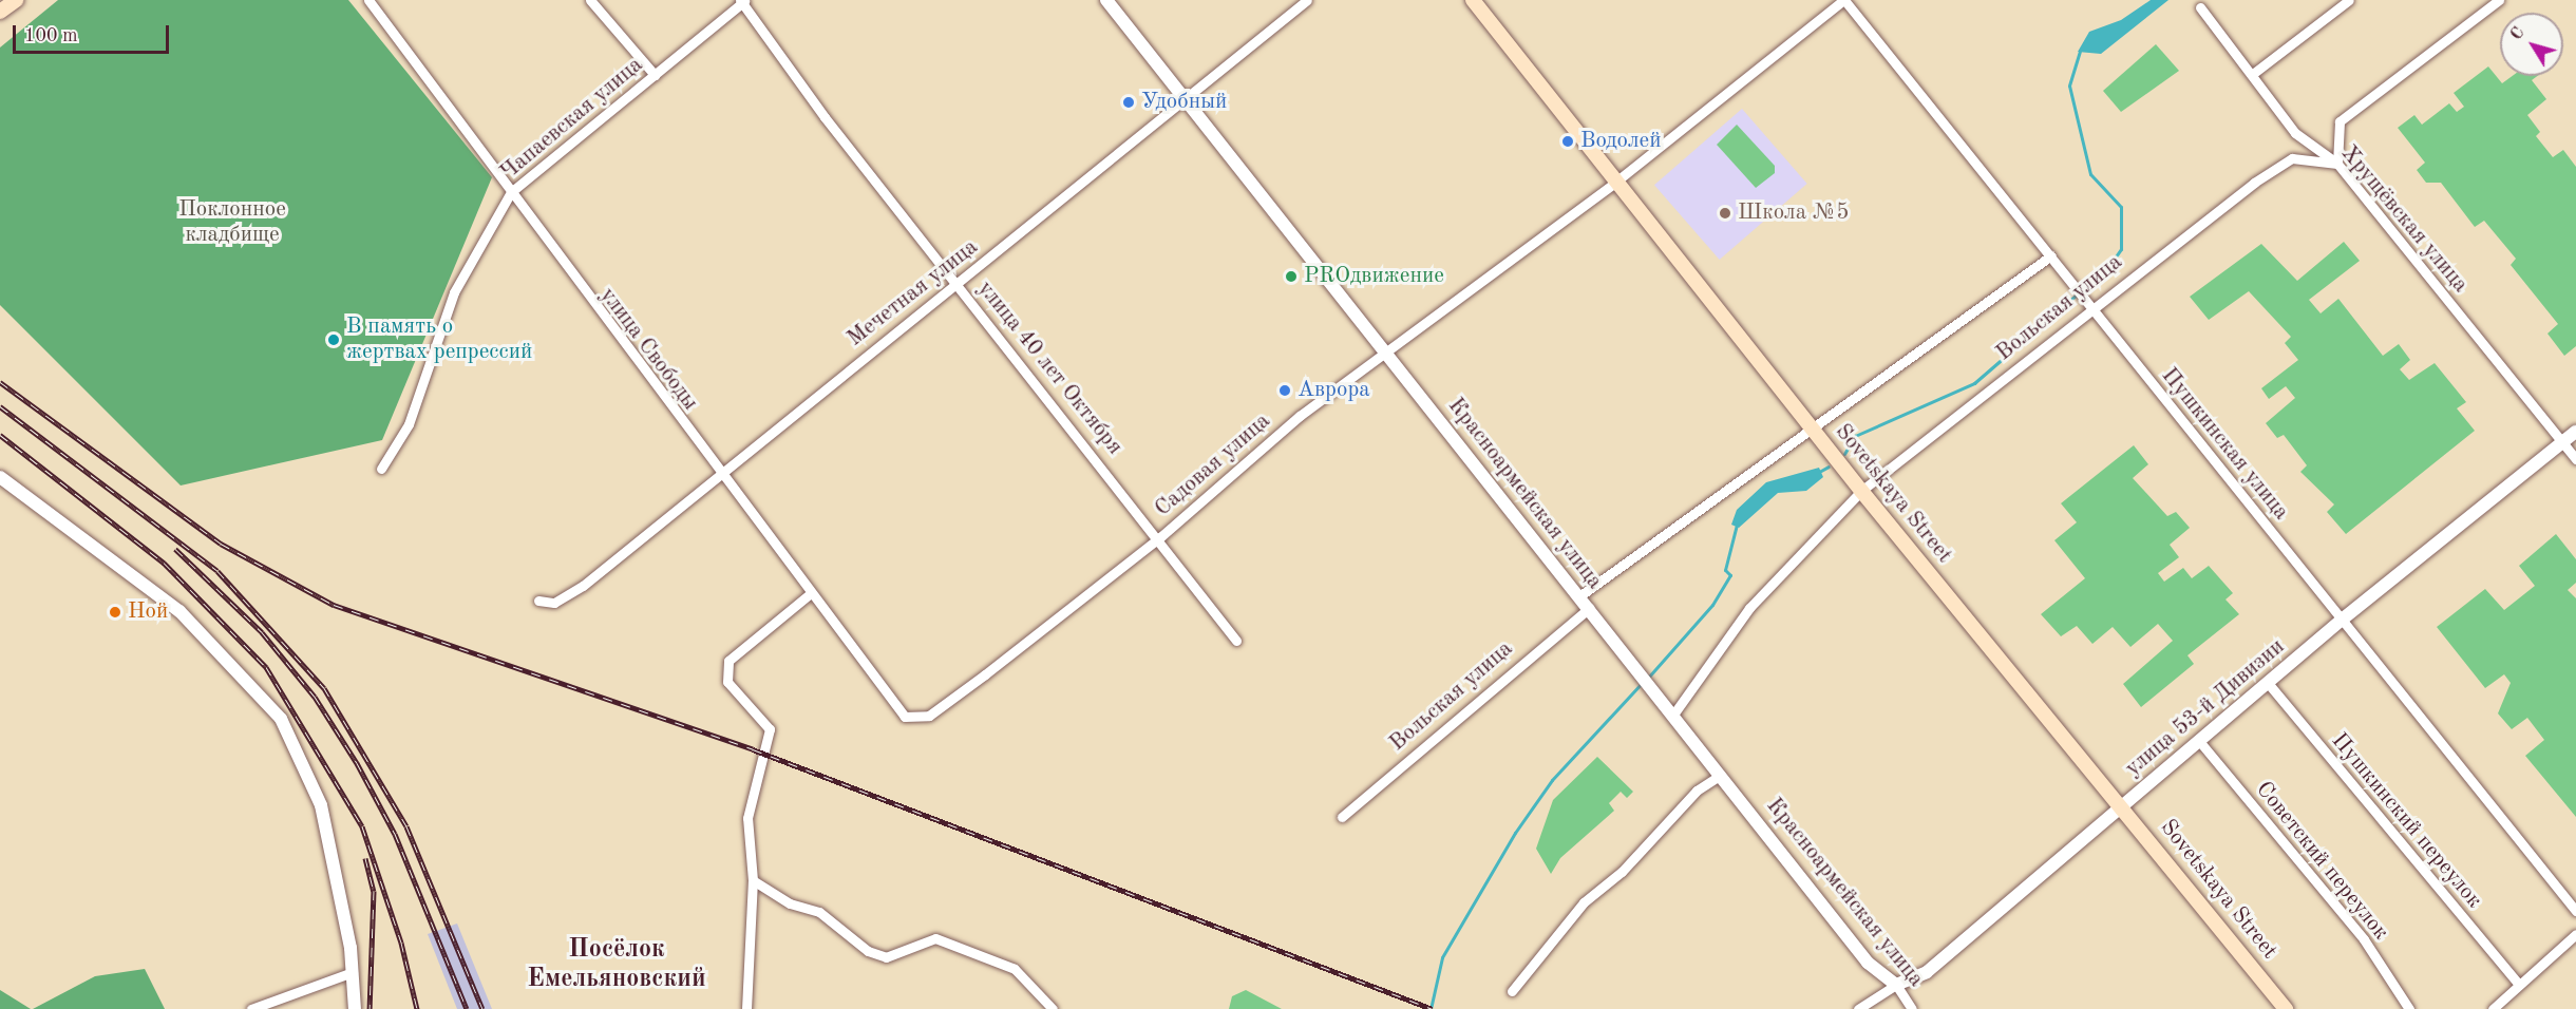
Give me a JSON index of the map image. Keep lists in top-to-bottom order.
{
  "streets": {
    "main road": ["Sovetskaya Street"],
    "street": [
      "Чапаевская улица",
      "Хрущёвская улица",
      "Мечетная улица",
      "Вольская улица",
      "улица Свободы",
      "улица 40 лет Октября",
      "Пушкинская улица",
      "Садовая улица",
      "Красноармейская улица",
      "улица 53-й Дивизии",
      "Пушкинский переулок",
      "Советский переулок"
    ]
  },
  "crossings": [
    ["Чапаевская улица", "улица Свободы"],
    ["Чапаевская улица", "улица 40 лет Октября"],
    ["Хрущёвская улица", "Вольская улица"],
    ["Хрущёвская улица", "улица 53-й Дивизии"],
    ["Мечетная улица", "улица Свободы"],
    ["Мечетная улица", "улица 40 лет Октября"],
    ["Мечетная улица", "Красноармейская улица"],
    ["Вольская улица", "Пушкинская улица"],
    ["Вольская улица", "Красноармейская улица"],
    ["Вольская улица", "Sovetskaya Street"],
    ["улица Свободы", "Садовая улица"],
    ["улица 40 лет Октября", "Садовая улица"],
    ["Пушкинская улица", "Садовая улица"],
    ["Пушкинская улица", "улица 53-й Дивизии"],
    ["Садовая улица", "Красноармейская улица"],
    ["Садовая улица", "Sovetskaya Street"],
    ["Красноармейская улица", "улица 53-й Дивизии"],
    ["Sovetskaya Street", "улица 53-й Дивизии"],
    ["улица 53-й Дивизии", "Пушкинский переулок"],
    ["улица 53-й Дивизии", "Советский переулок"]
  ],
  "districts": ["Посёлок Емельяновский"],
  "parks": ["Поклонное кладбище"],
  "places": [
    "Удобный",
    "Водолей",
    "Школа №5",
    "PROдвижение",
    "В память о жертвах репрессий",
    "Аврора",
    "Ной"
  ],
  "scale_bar": "100 m",
  "north": "top left"
}
